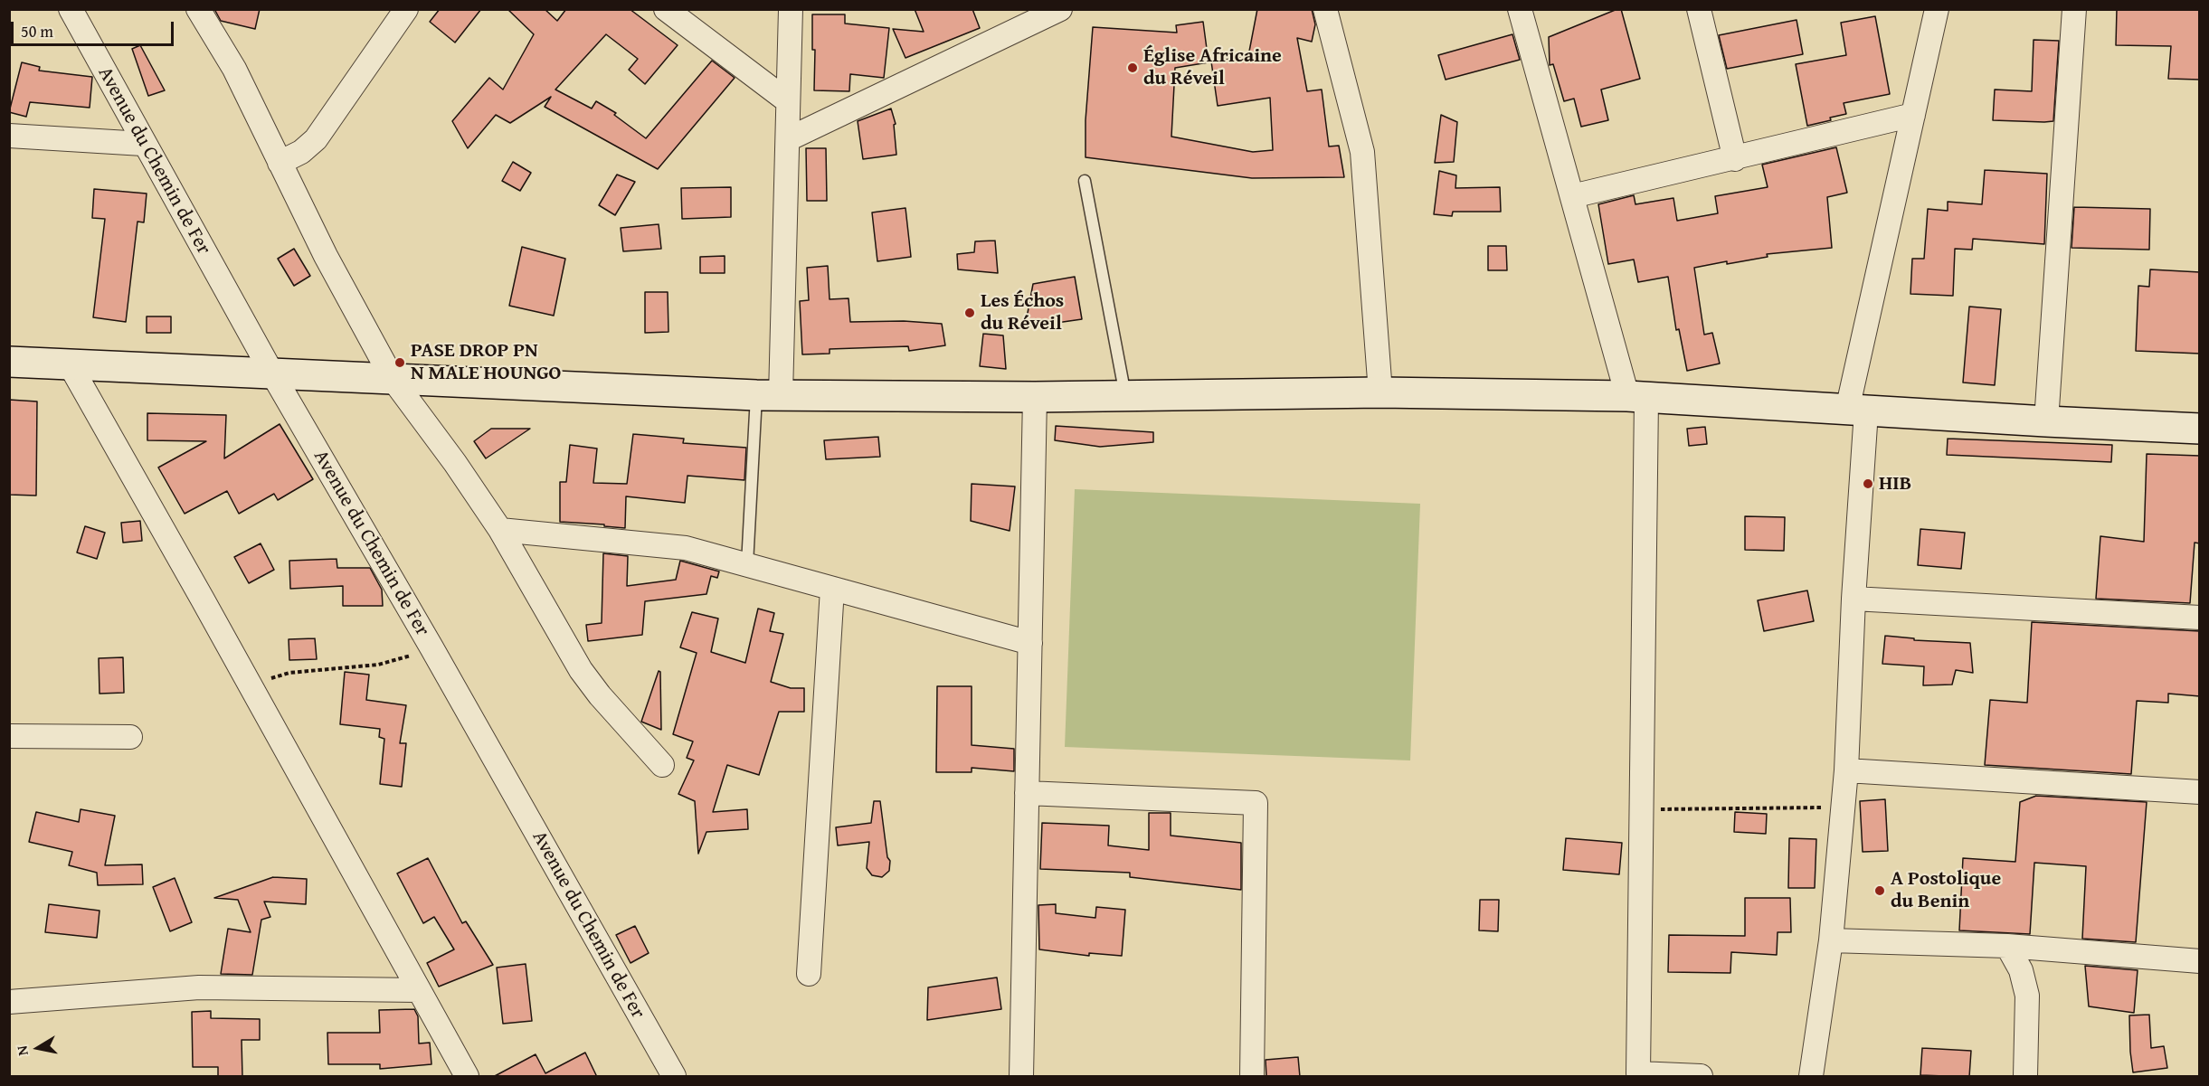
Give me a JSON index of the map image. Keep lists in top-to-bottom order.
{
  "streets": {
    "street": ["Avenue du Chemin de Fer"]
  },
  "places": [
    "Église Africaine du Réveil",
    "Les Échos du Réveil",
    "PASE DROP PN N MALE HOUNGO",
    "HIB",
    "A Postolique du Benin"
  ],
  "scale_bar": "50 m",
  "north": "left"
}
